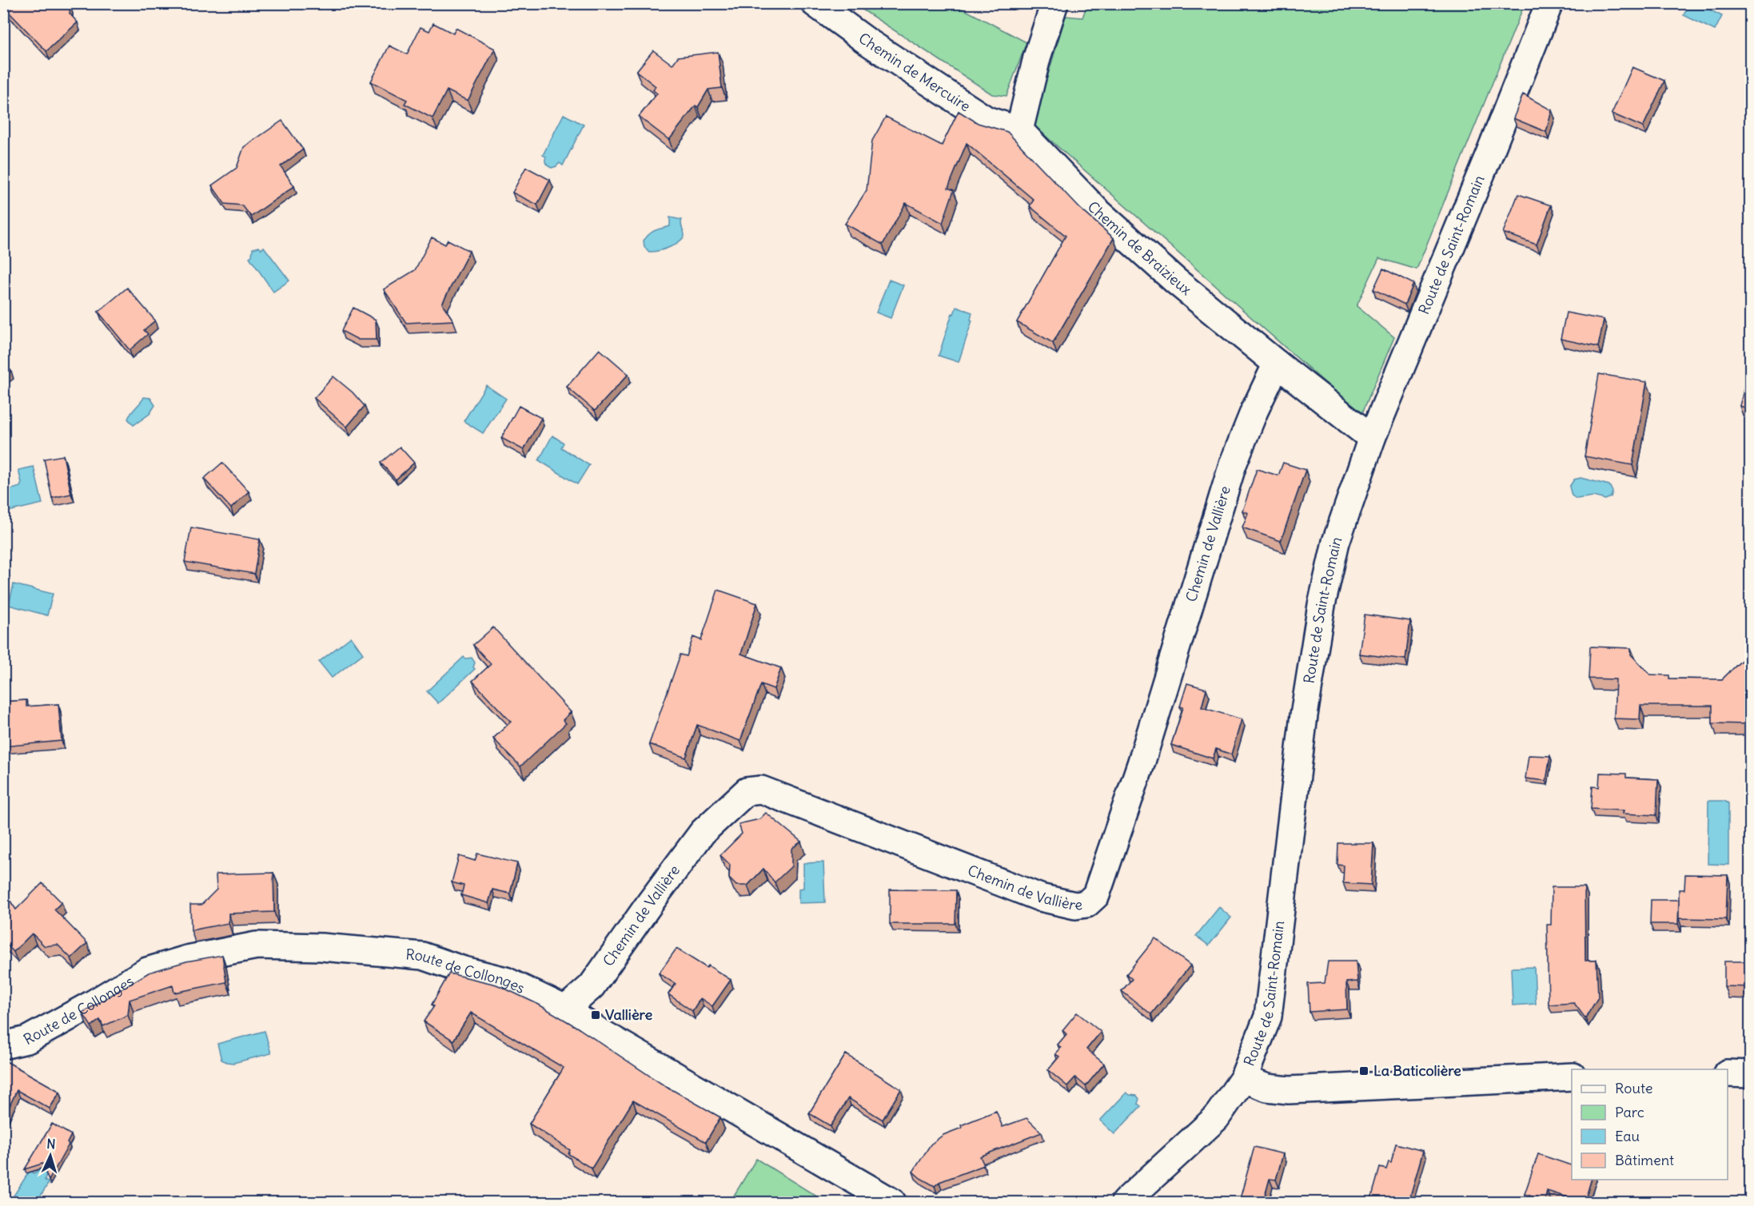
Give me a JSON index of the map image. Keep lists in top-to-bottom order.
{
  "streets": {
    "street": [
      "Chemin de Mercuire",
      "Route de Saint-Romain",
      "Chemin de Braizieux",
      "Chemin de Vallière",
      "Route de Collonges"
    ]
  },
  "crossings": [
    ["Chemin de Mercuire", "Chemin de Braizieux"],
    ["Route de Saint-Romain", "Chemin de Braizieux"],
    ["Chemin de Braizieux", "Chemin de Vallière"],
    ["Chemin de Vallière", "Route de Collonges"]
  ],
  "places": {
    "transit": ["Vallière", "La Baticolière"]
  },
  "legend": [
    "Route",
    "Parc",
    "Eau",
    "Bâtiment"
  ],
  "north": "top"
}
